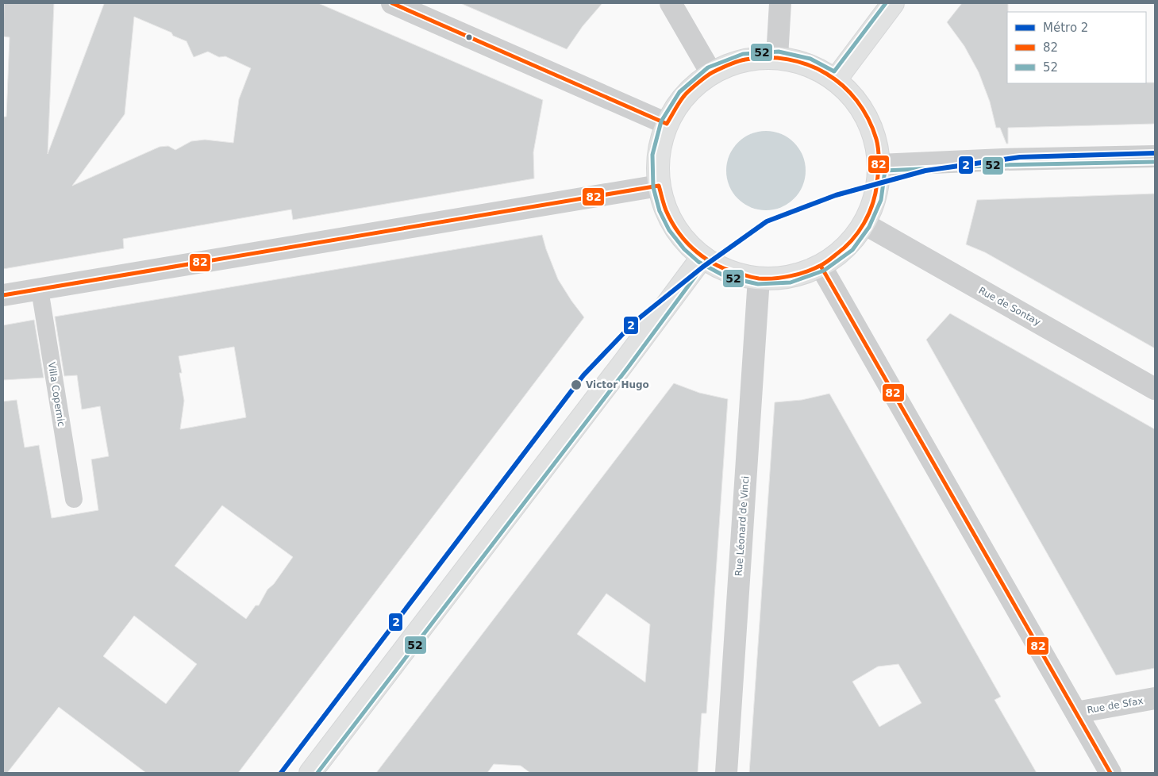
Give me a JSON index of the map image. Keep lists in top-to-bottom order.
{
  "streets": {
    "street": ["Rue de Sontay", "Rue Léonard de Vinci", "Rue de Sfax"],
    "lane": ["Villa Copernic"]
  },
  "places": ["Victor Hugo"],
  "lines": ["transit line 82", "transit line 52", "metro line 2"],
  "legend": ["Métro 2", "82", "52"]
}
